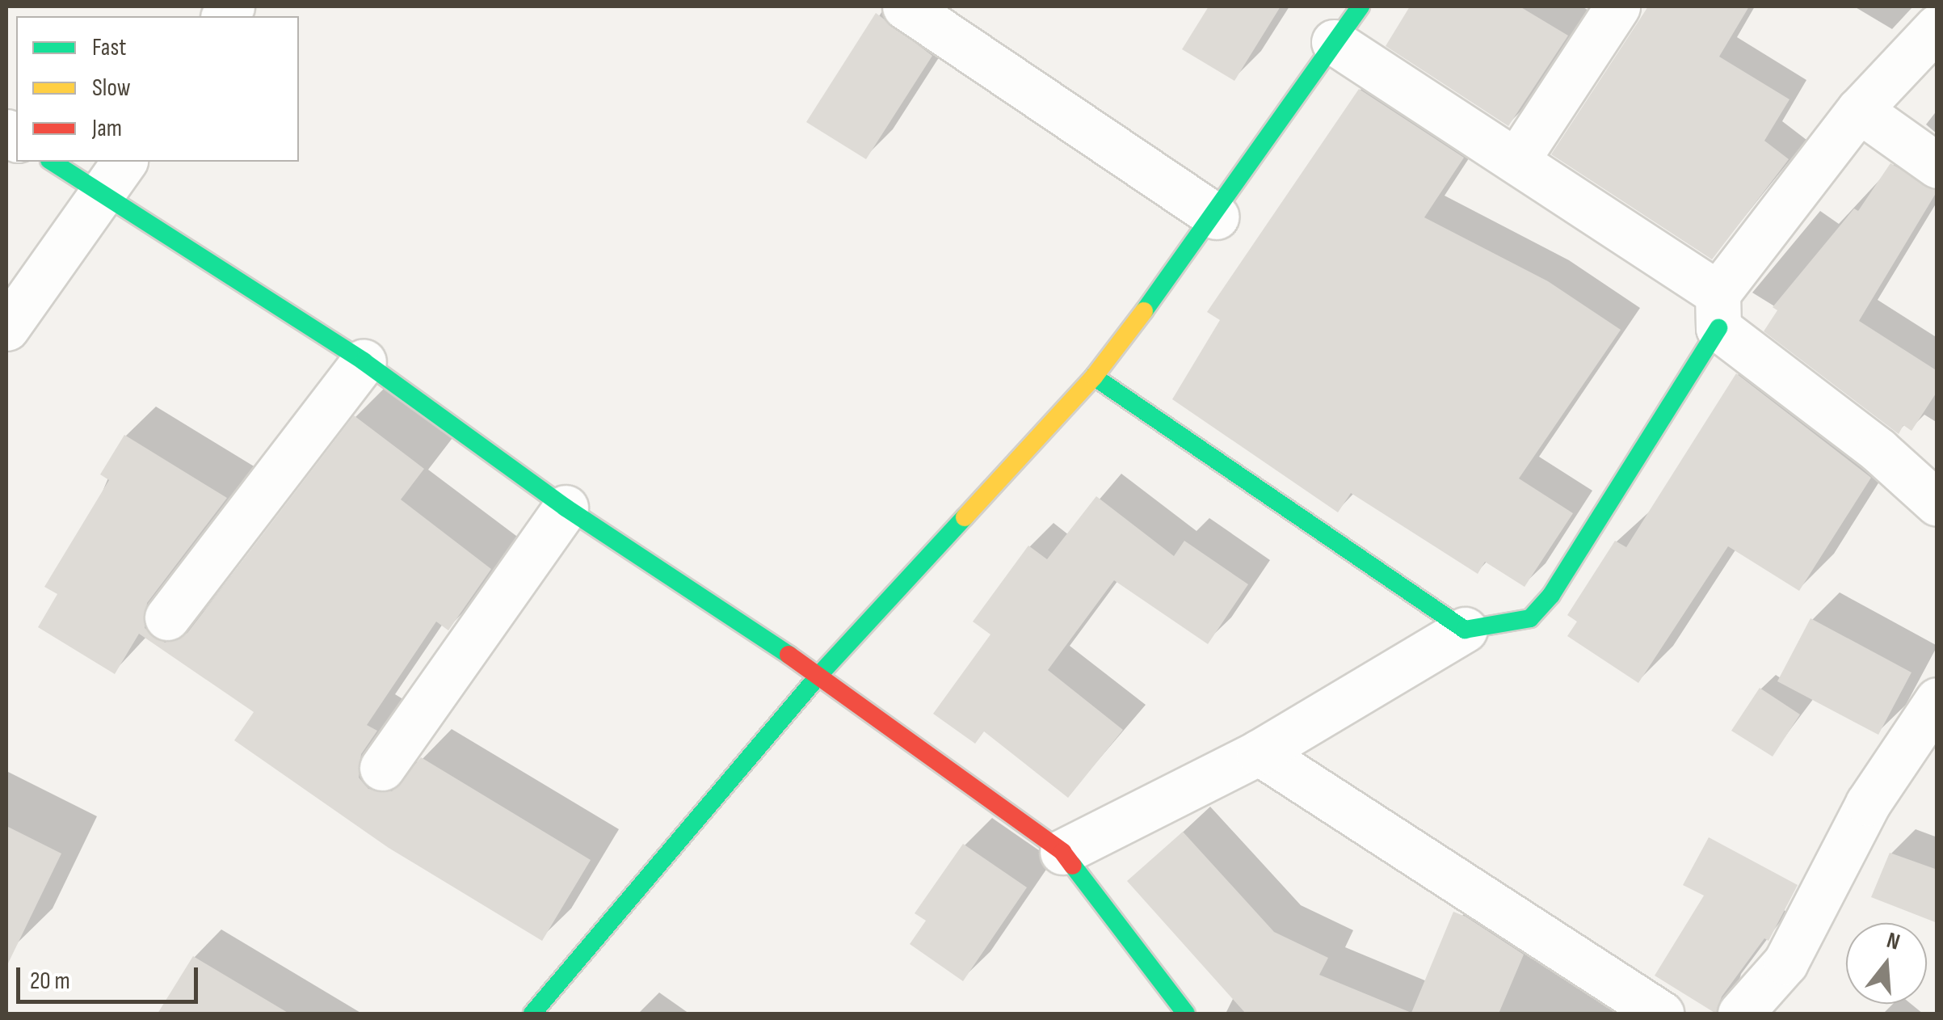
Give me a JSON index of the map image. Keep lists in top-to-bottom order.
{
  "legend": ["Fast", "Slow", "Jam"],
  "scale_bar": "20 m",
  "north": "top"
}
